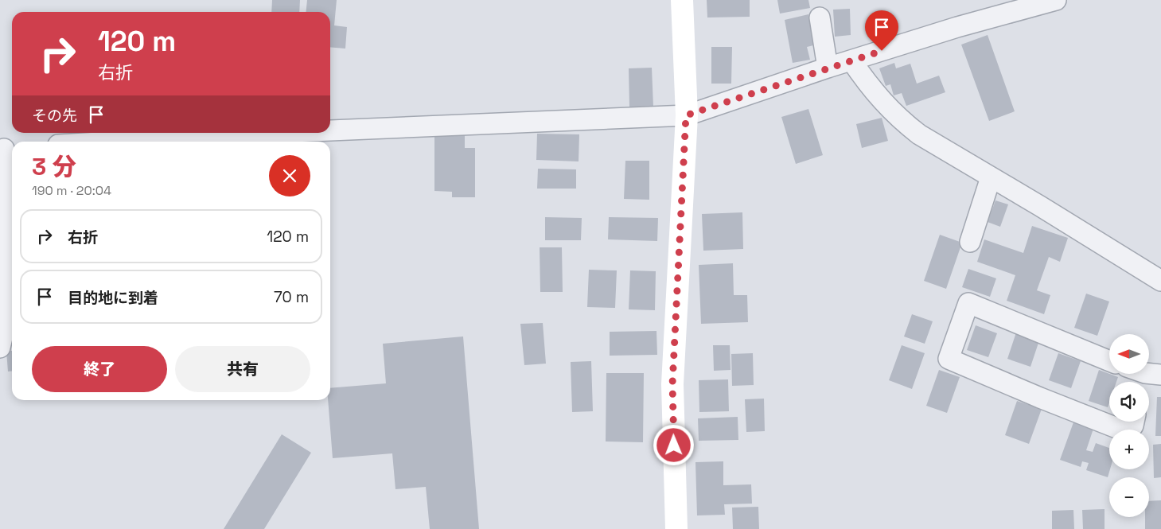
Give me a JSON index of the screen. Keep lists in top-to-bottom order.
{
  "north": "left",
  "page": {
    "turn": ["120 m", "右折"],
    "then": "その先",
    "heading": ["3 分", "190 m · 20:04"],
    "list": [
      {
        "name": "右折",
        "value": "120 m"
      },
      {
        "name": "目的地に到着",
        "value": "70 m"
      }
    ],
    "map_buttons": ["+", "−"],
    "buttons": ["終了", "共有"]
  }
}
